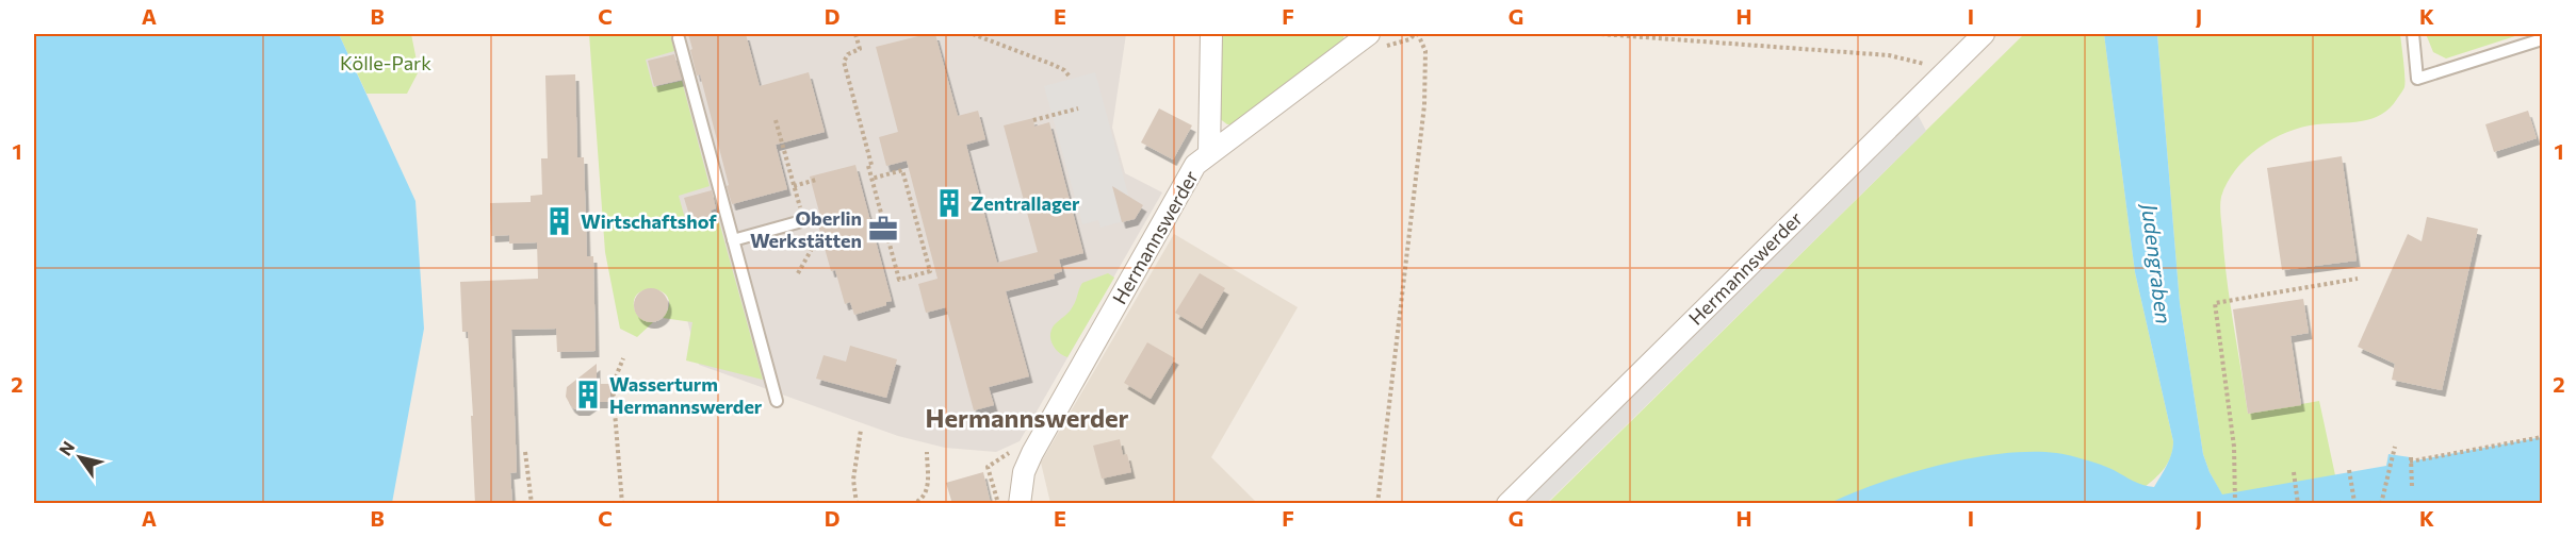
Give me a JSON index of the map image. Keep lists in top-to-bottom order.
{
  "streets": {
    "street": ["Hermannswerder"]
  },
  "districts": ["Hermannswerder"],
  "water": ["Judengraben"],
  "parks": ["Kölle-Park"],
  "places": {
    "building": ["Zentrallager", "Wirtschaftshof", "Wasserturm Hermannswerder"],
    "office": ["Oberlin Werkstätten"]
  },
  "north": "top left",
  "grid": {
    "columns": [
      "A",
      "B",
      "C",
      "D",
      "E",
      "F",
      "G",
      "H",
      "I",
      "J",
      "K"
    ],
    "rows": ["1", "2"]
  }
}
